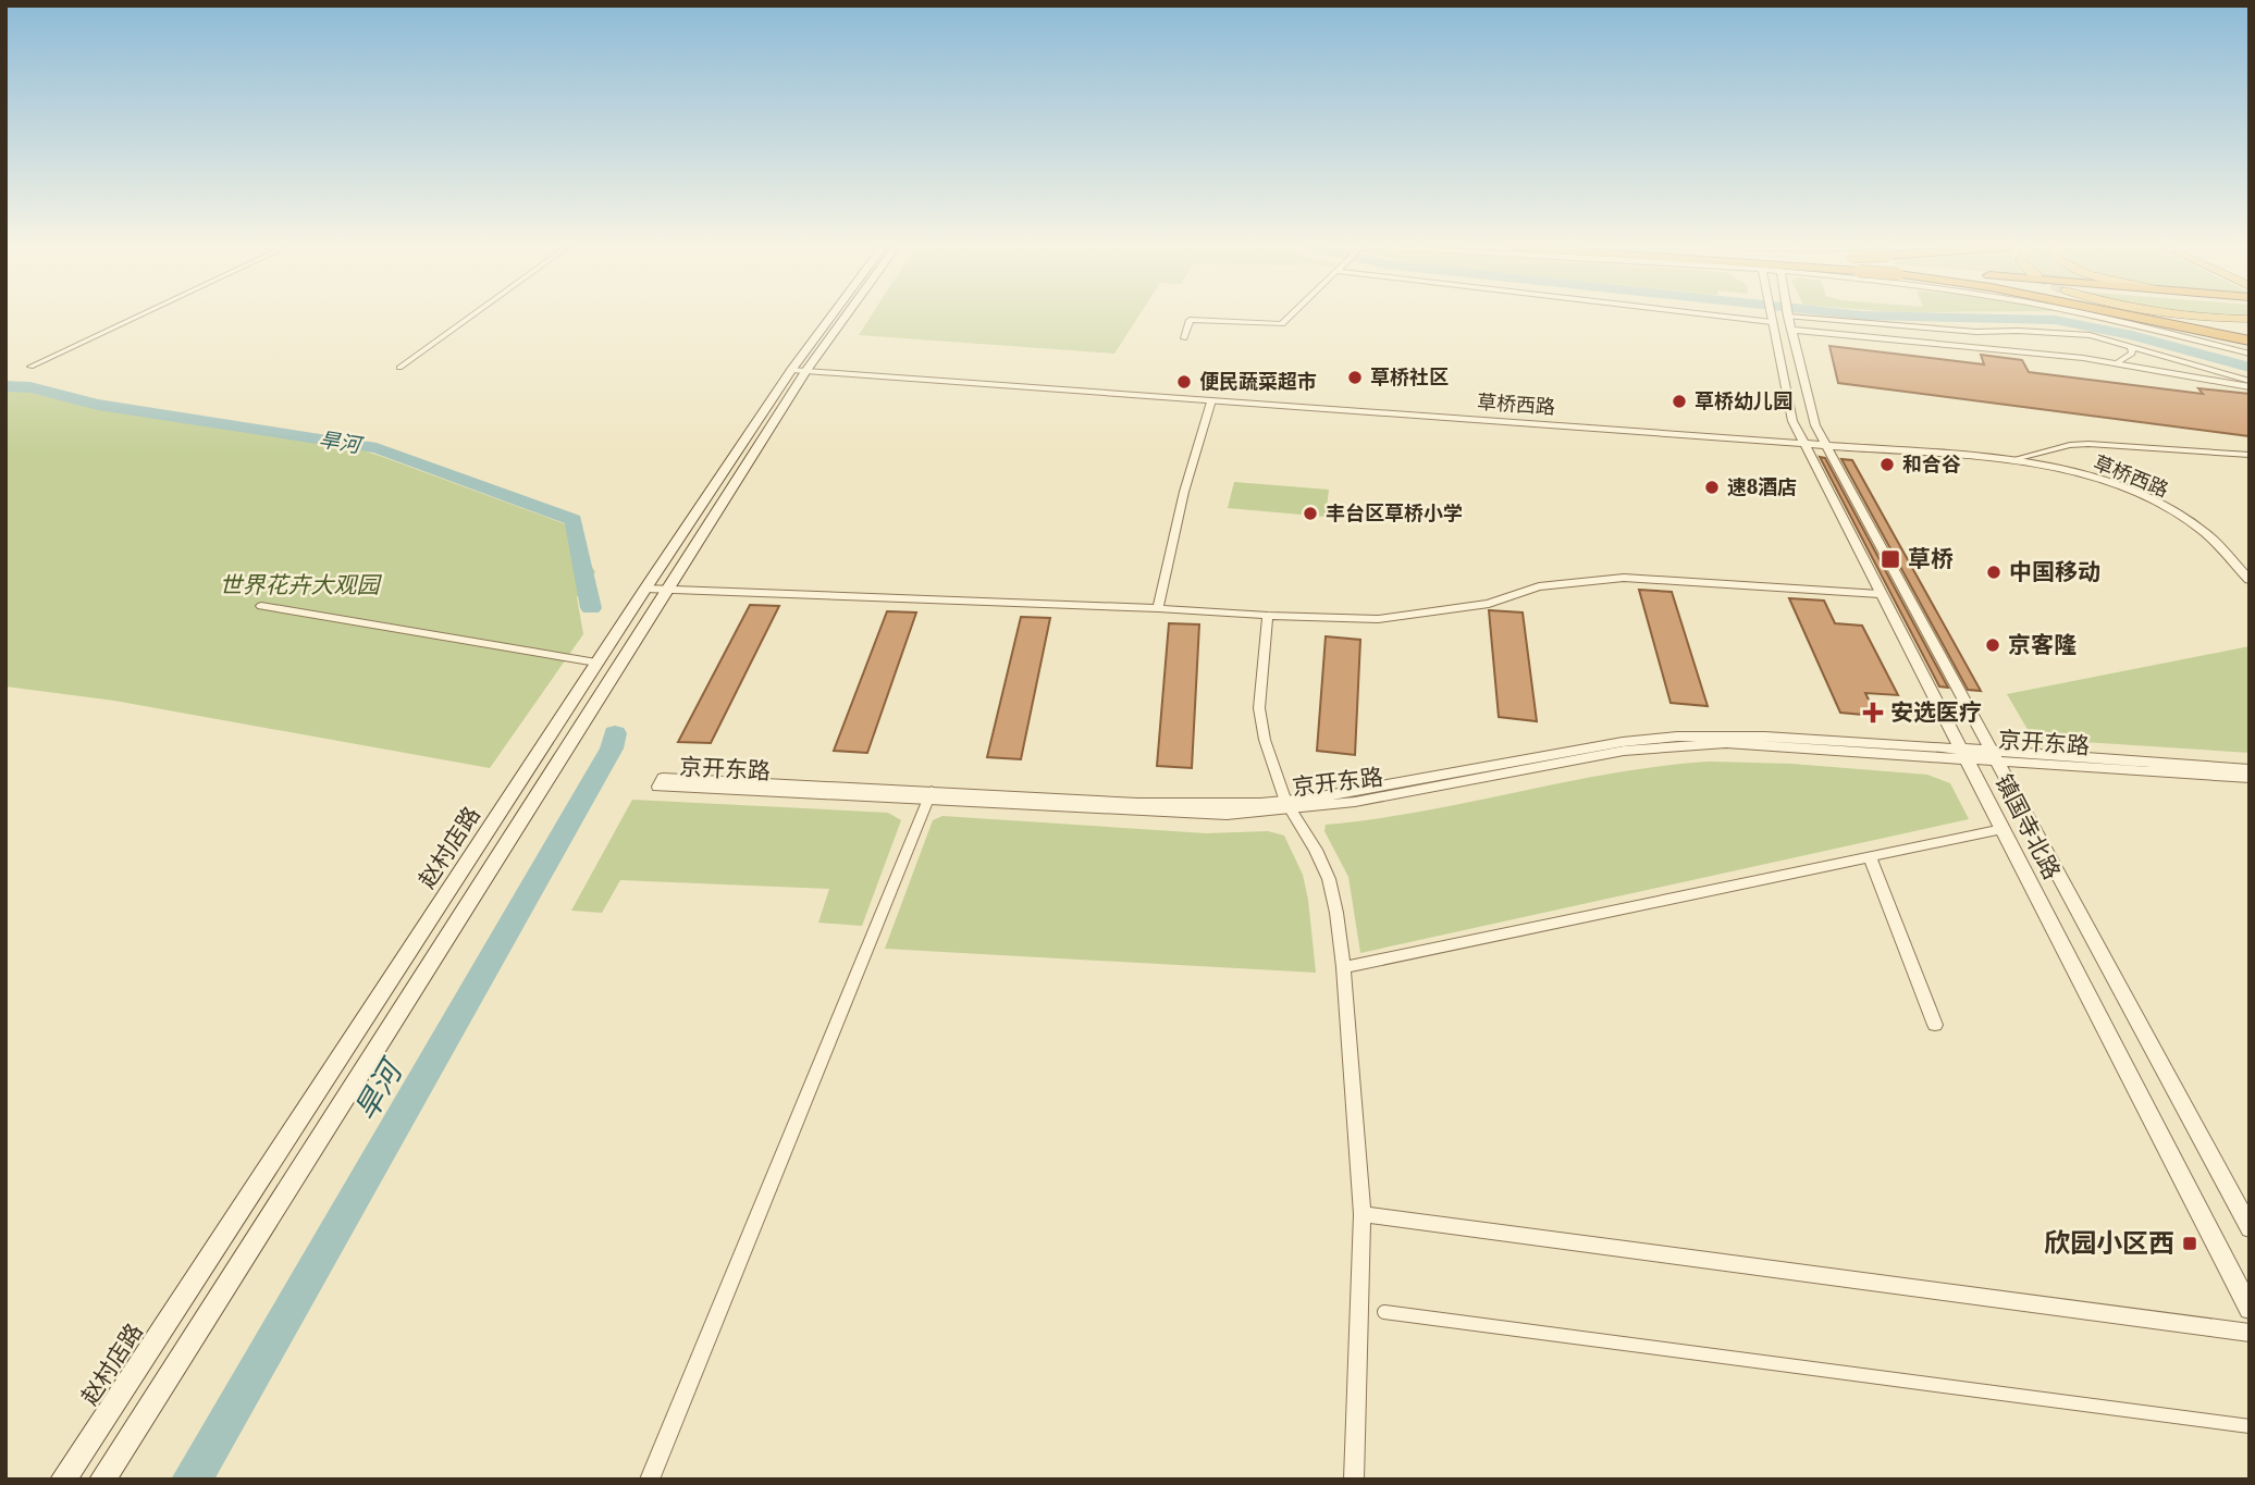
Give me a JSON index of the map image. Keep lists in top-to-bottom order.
{
  "streets": {
    "main road": ["赵村店路"],
    "street": ["草桥西路", "京开东路", "镇国寺北路"]
  },
  "crossings": [
    ["草桥西路", "镇国寺北路"],
    ["草桥西路", "赵村店路"],
    ["京开东路", "镇国寺北路"]
  ],
  "water": ["旱河"],
  "parks": ["世界花卉大观园"],
  "places": {
    "other": [
      "草桥社区",
      "便民蔬菜超市",
      "草桥幼儿园",
      "和合谷",
      "速8酒店",
      "丰台区草桥小学",
      "中国移动",
      "京客隆"
    ],
    "transit": ["草桥", "欣园小区西"],
    "health": ["安选医疗"]
  }
}
